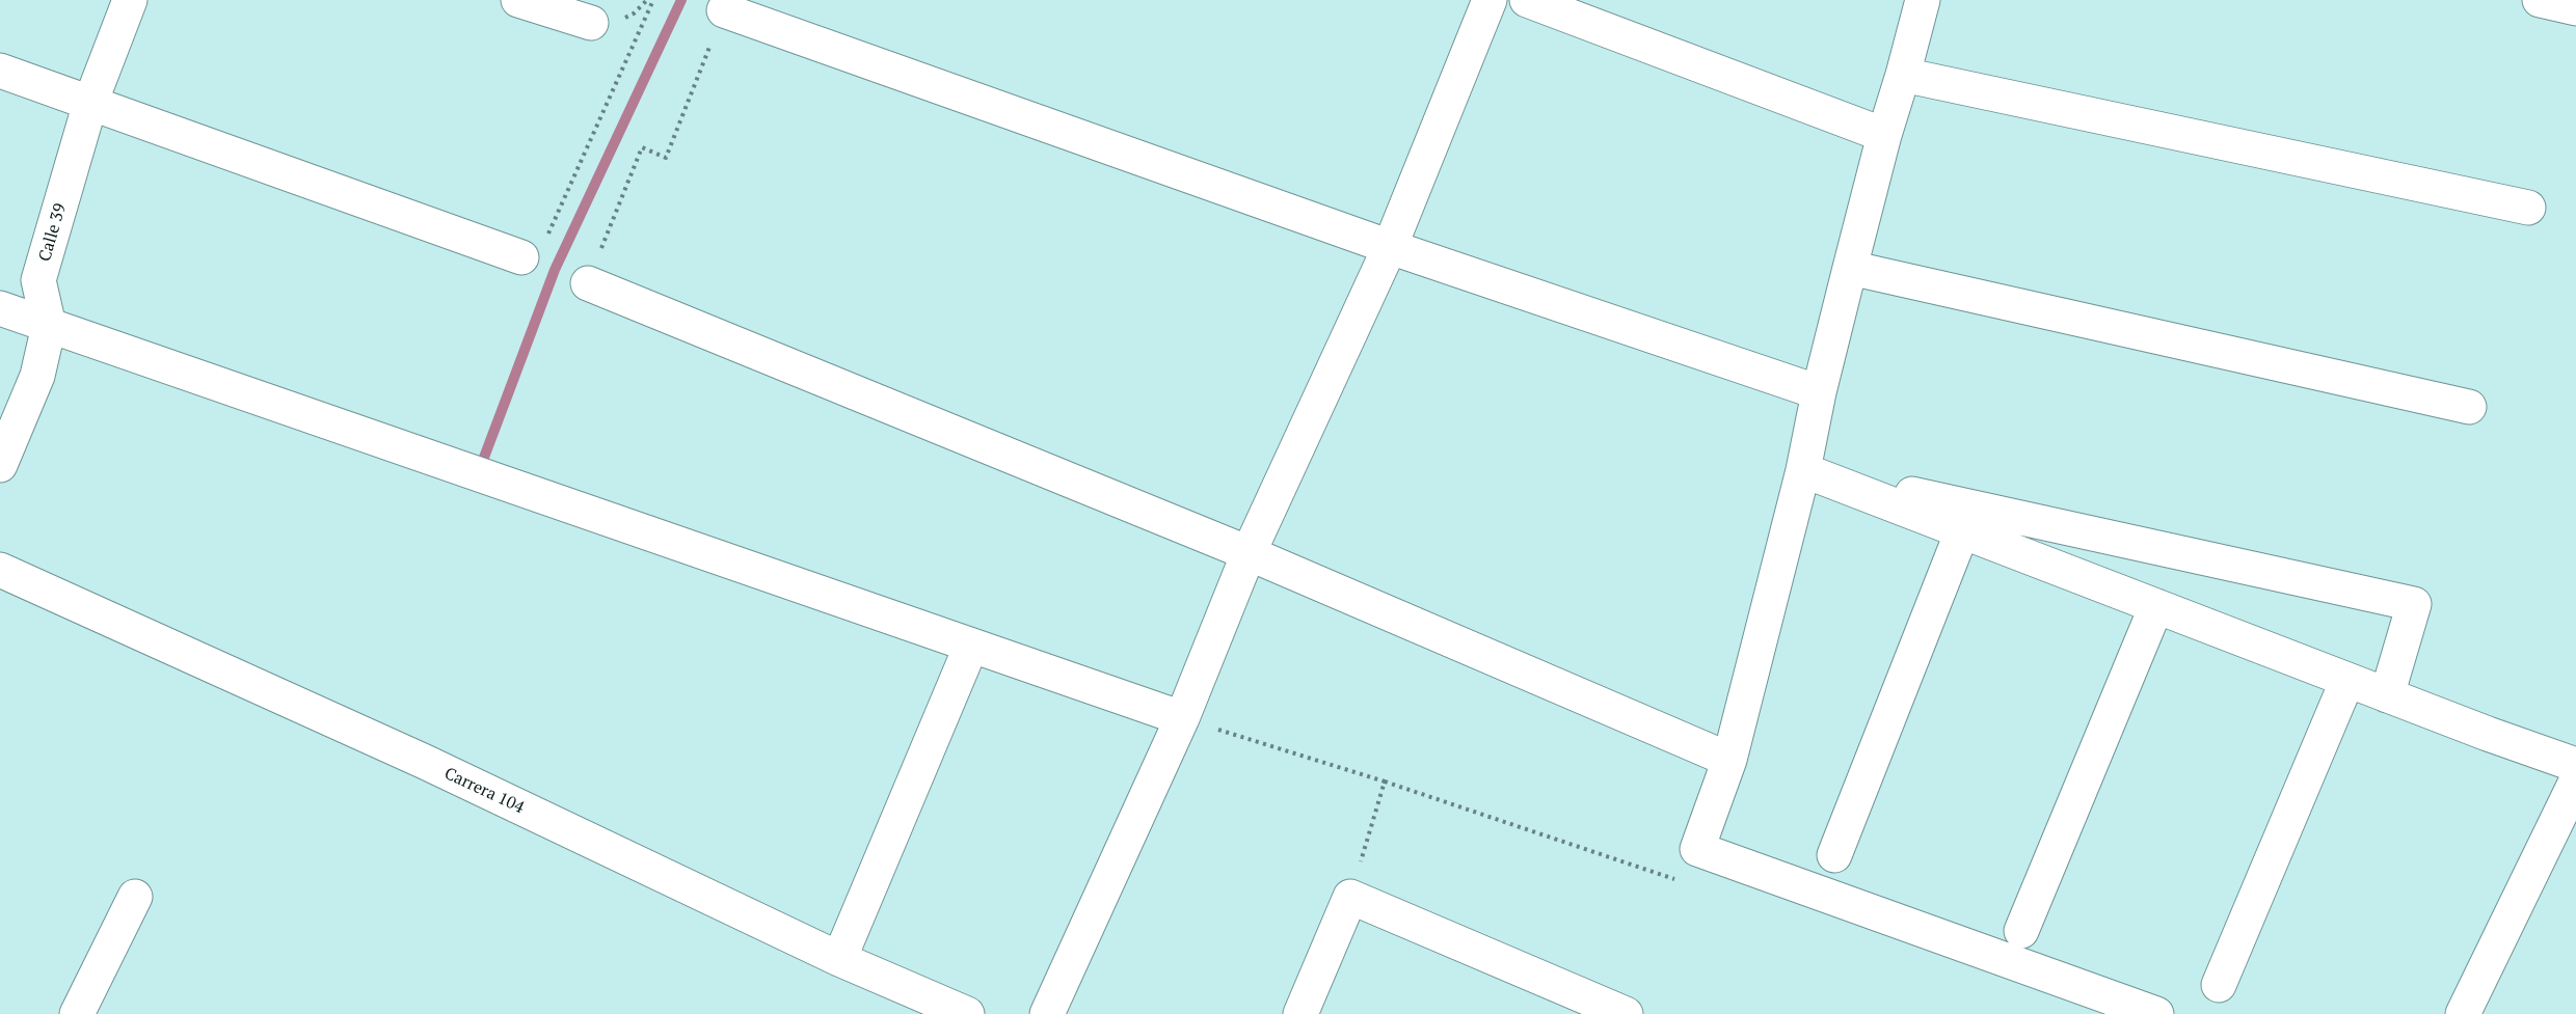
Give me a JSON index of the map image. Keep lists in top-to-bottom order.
{
  "streets": {
    "street": ["Calle 39", "Carrera 104"]
  }
}
